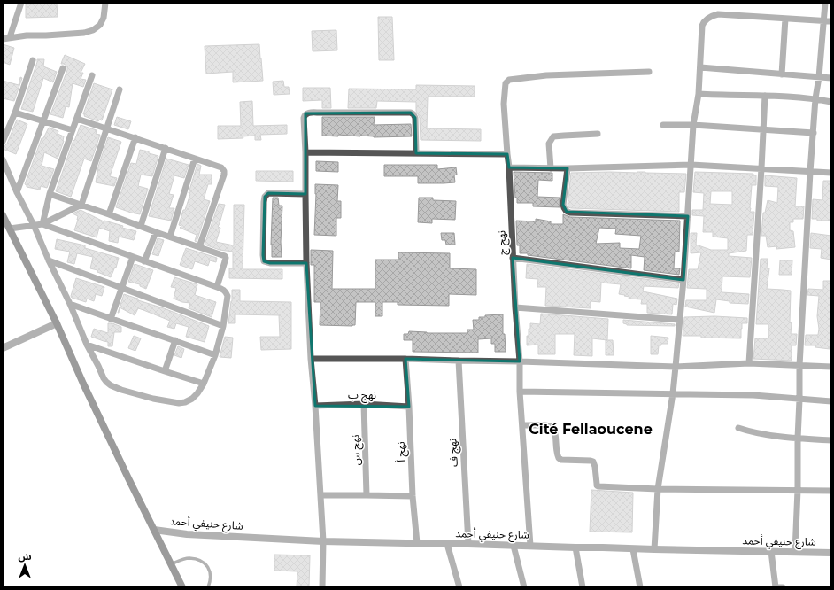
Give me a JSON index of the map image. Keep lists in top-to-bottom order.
{
  "streets": {
    "street": [
      "نهج ج",
      "نهج ب",
      "نهج س",
      "نهج أ",
      "نهج ف",
      "شارع حنيفي أحمد"
    ]
  },
  "crossings": [
    ["نهج ج", "شارع حنيفي أحمد"],
    ["نهج ب", "نهج س"],
    ["نهج ب", "نهج أ"],
    ["نهج أ", "شارع حنيفي أحمد"],
    ["نهج ف", "شارع حنيفي أحمد"]
  ],
  "districts": ["Cité Fellaoucene"],
  "north": "top"
}
